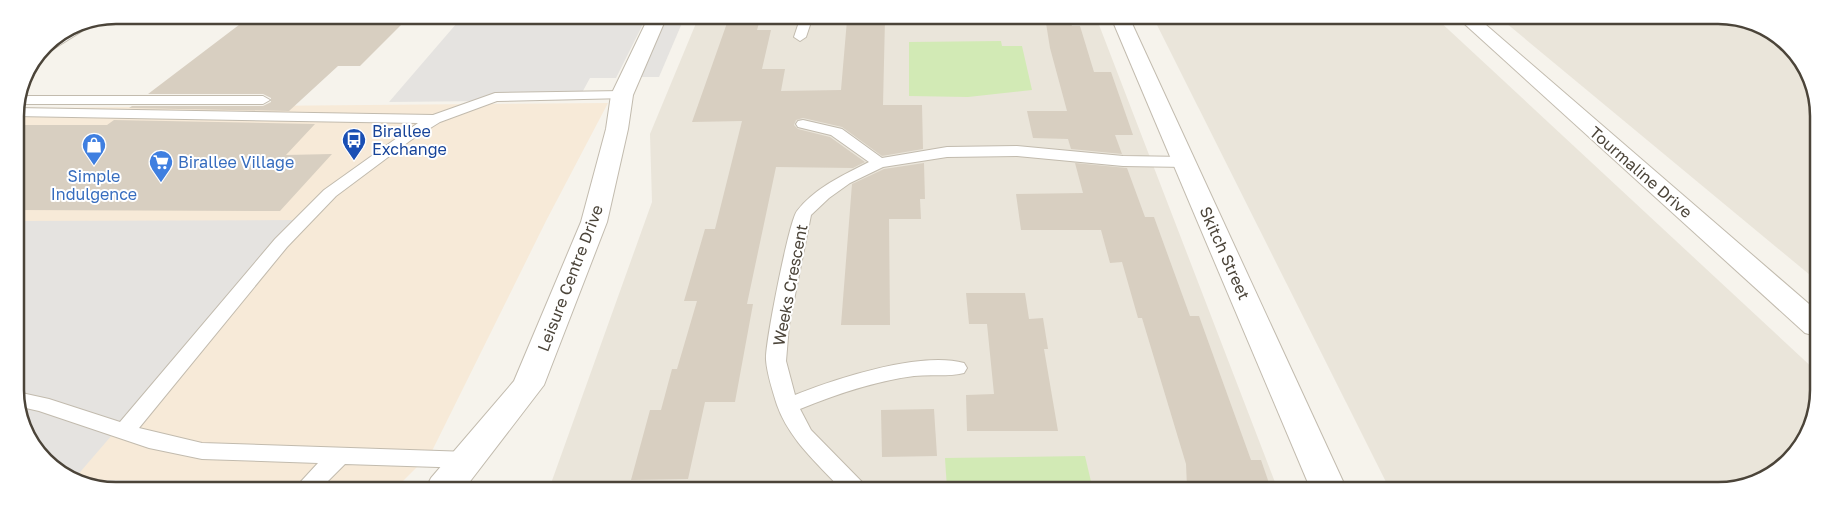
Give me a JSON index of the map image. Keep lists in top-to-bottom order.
{
  "streets": {
    "street": ["Tourmaline Drive", "Skitch Street", "Leisure Centre Drive"],
    "lane": ["Weeks Crescent"]
  },
  "crossings": [
    ["Skitch Street", "Weeks Crescent"]
  ],
  "places": {
    "bus stop": ["Birallee Exchange"],
    "shop": ["Simple Indulgence"],
    "supermarket": ["Birallee Village"]
  }
}
